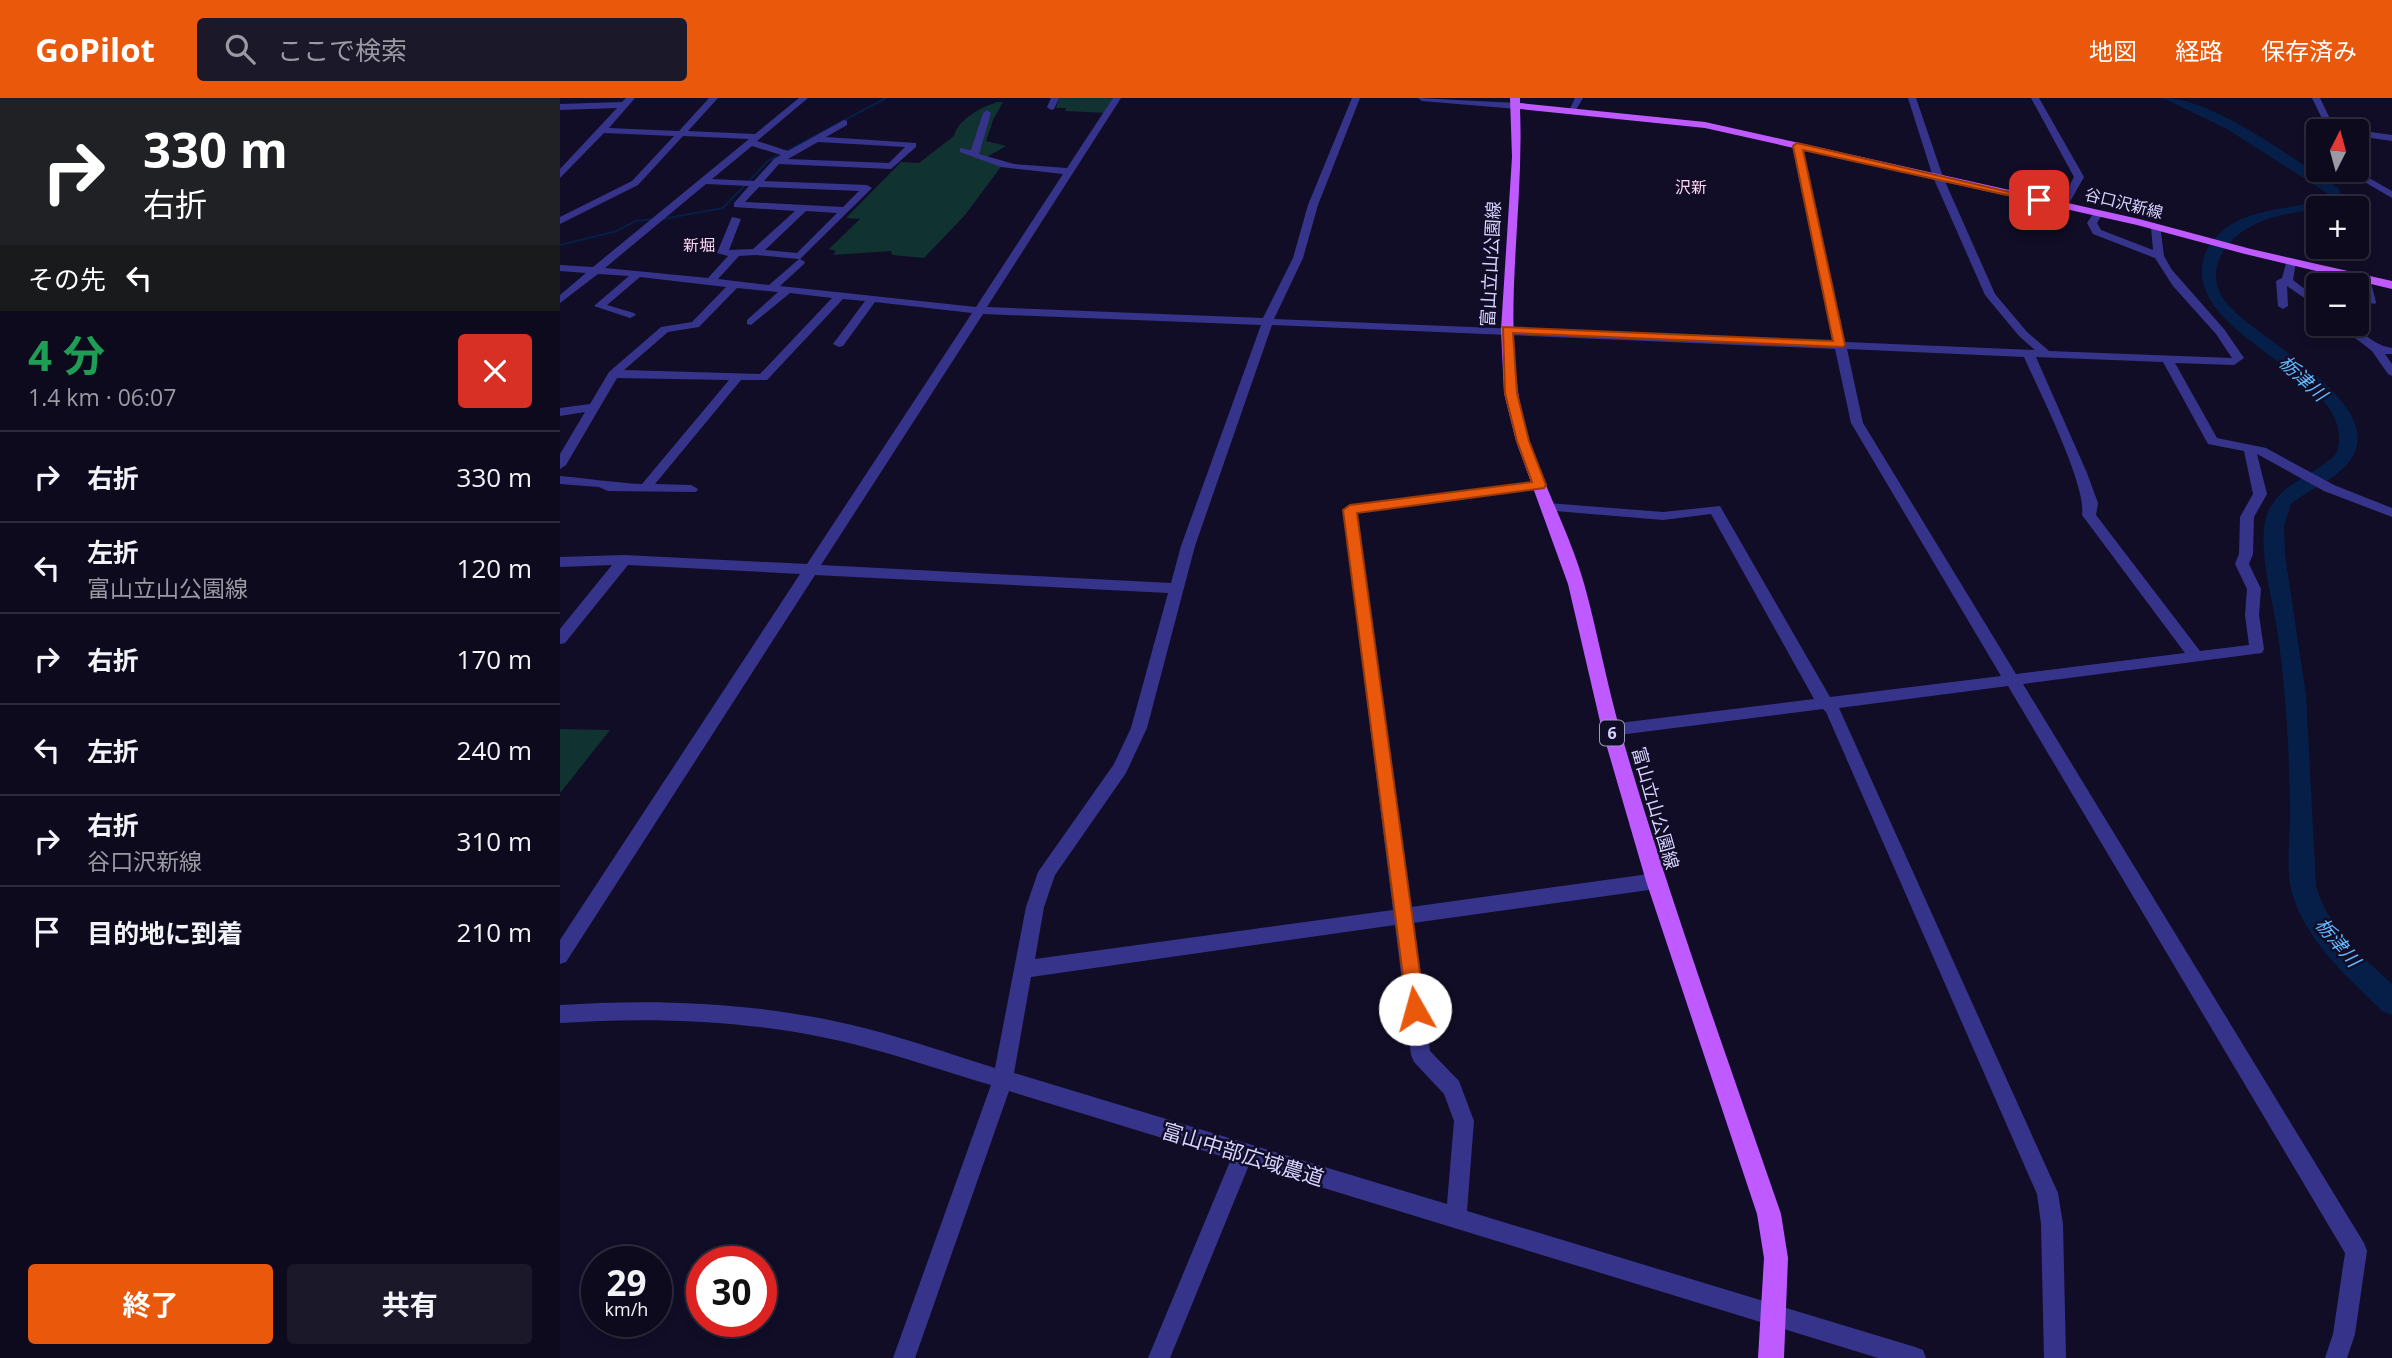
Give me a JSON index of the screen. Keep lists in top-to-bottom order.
{
  "streets": {
    "main road": ["谷口沢新線", "富山立山公園線", "6"],
    "street": ["富山中部広域農道"]
  },
  "crossings": [
    ["谷口沢新線", "富山立山公園線"],
    ["富山立山公園線", "富山中部広域農道"]
  ],
  "districts": ["沢新", "新堀"],
  "water": ["栃津川"],
  "north": "top",
  "page": {
    "header": "GoPilot",
    "search": "ここで検索",
    "nav": ["地図", "経路", "保存済み"],
    "turn": ["330 m", "右折"],
    "map_buttons": ["+", "−"],
    "then": "その先",
    "heading": ["4 分", "1.4 km · 06:07"],
    "list": [
      {
        "name": "右折",
        "value": "330 m"
      },
      {
        "name": "左折",
        "note": "富山立山公園線",
        "value": "120 m"
      },
      {
        "name": "右折",
        "value": "170 m"
      },
      {
        "name": "左折",
        "value": "240 m"
      },
      {
        "name": "右折",
        "note": "谷口沢新線",
        "value": "310 m"
      },
      {
        "name": "目的地に到着",
        "value": "210 m"
      }
    ],
    "speed": "29 km/h",
    "limit": "30",
    "buttons": ["終了", "共有"]
  }
}
